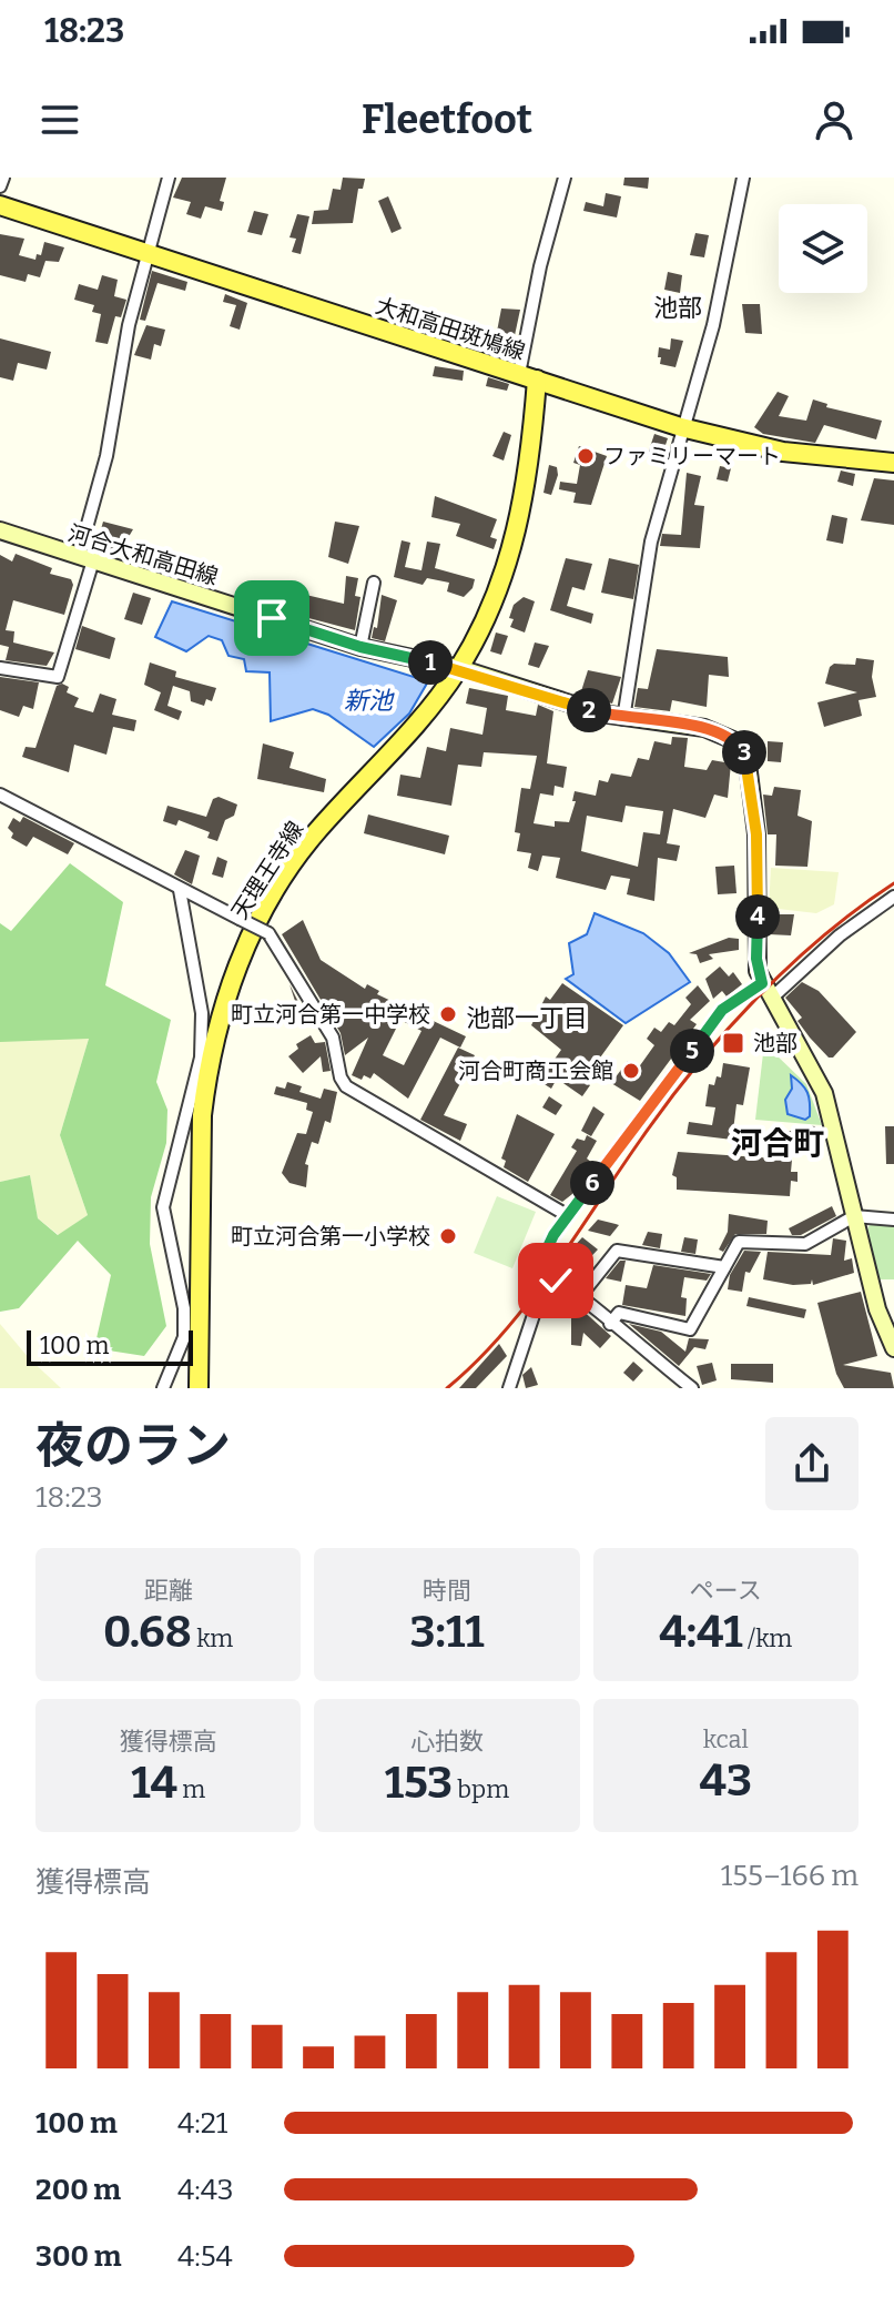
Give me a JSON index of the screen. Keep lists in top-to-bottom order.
{
  "streets": {
    "main road": ["大和高田斑鳩線", "河合大和高田線", "天理王寺線"]
  },
  "crossings": [
    ["大和高田斑鳩線", "天理王寺線"],
    ["河合大和高田線", "天理王寺線"]
  ],
  "districts": ["池部", "池部一丁目", "河合町"],
  "water": ["新池"],
  "places": {
    "other": [
      "ファミリーマート",
      "町立河合第一中学校",
      "河合町商工会館",
      "町立河合第一小学校"
    ],
    "transit": ["池部"]
  },
  "scale_bar": "100 m",
  "page": {
    "status": "18:23",
    "header": "Fleetfoot",
    "pins": [
      "1",
      "2",
      "3",
      "4",
      "5",
      "6"
    ],
    "scale": "100 m",
    "heading": ["夜のラン", "18:23"],
    "stats": [
      ["距離", "0.68 km"],
      ["時間", "3:11"],
      ["ペース", "4:41 /km"],
      ["獲得標高", "14 m"],
      ["心拍数", "153 bpm"],
      ["kcal", "43"]
    ],
    "chart": ["獲得標高", "155–166 m"],
    "list": [
      {
        "name": "100 m",
        "note": "4:21"
      },
      {
        "name": "200 m",
        "note": "4:43"
      },
      {
        "name": "300 m",
        "note": "4:54"
      }
    ]
  }
}
